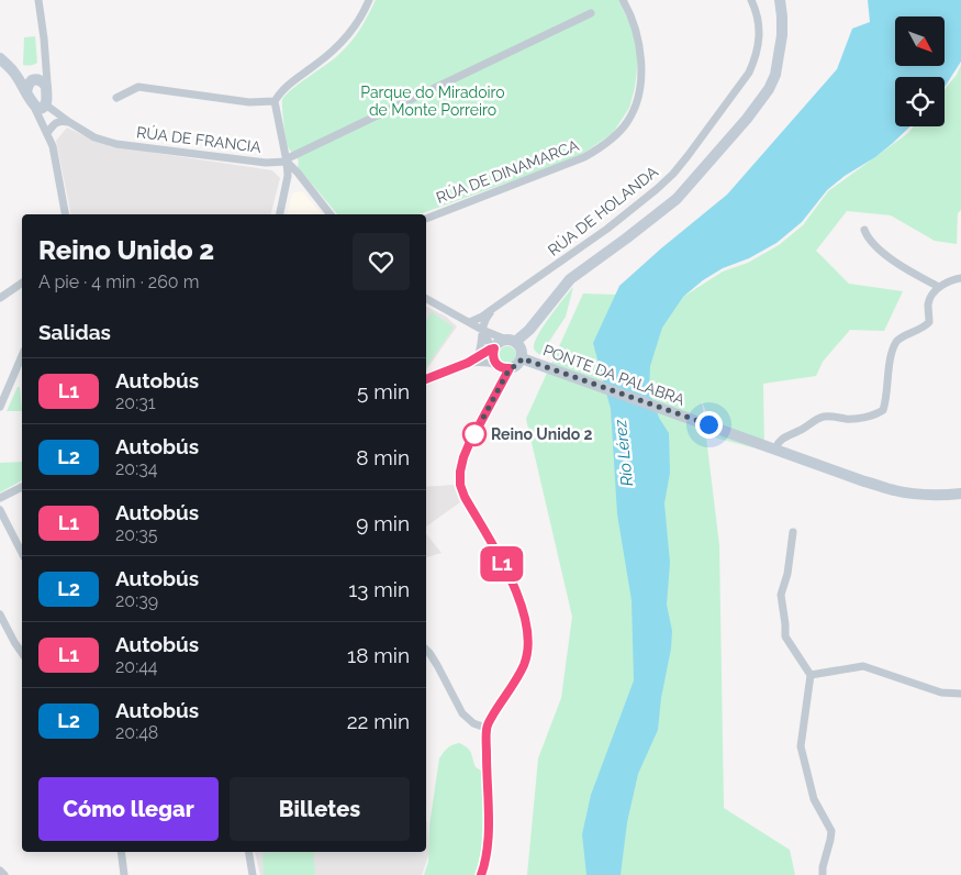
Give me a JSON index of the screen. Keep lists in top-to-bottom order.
{
  "streets": {
    "street": [
      "RÚA DE FRANCIA",
      "RÚA DE DINAMARCA",
      "RÚA DE HOLANDA",
      "PONTE DA PALABRA"
    ]
  },
  "water": ["Río Lérez"],
  "parks": ["Parque do Miradoiro de Monte Porreiro"],
  "places": ["Reino Unido 2"],
  "lines": ["bus line L1"],
  "north": "bottom right",
  "page": {
    "on_map": "L1",
    "heading": [
      ["Reino Unido 2", "A pie · 4 min · 260 m"],
      "Salidas"
    ],
    "list": [
      {
        "mark": "L1",
        "name": "Autobús",
        "note": "20:31",
        "value": "5 min"
      },
      {
        "mark": "L2",
        "name": "Autobús",
        "note": "20:34",
        "value": "8 min"
      },
      {
        "mark": "L1",
        "name": "Autobús",
        "note": "20:35",
        "value": "9 min"
      },
      {
        "mark": "L2",
        "name": "Autobús",
        "note": "20:39",
        "value": "13 min"
      },
      {
        "mark": "L1",
        "name": "Autobús",
        "note": "20:44",
        "value": "18 min"
      },
      {
        "mark": "L2",
        "name": "Autobús",
        "note": "20:48",
        "value": "22 min"
      }
    ],
    "buttons": ["Cómo llegar", "Billetes"]
  }
}
